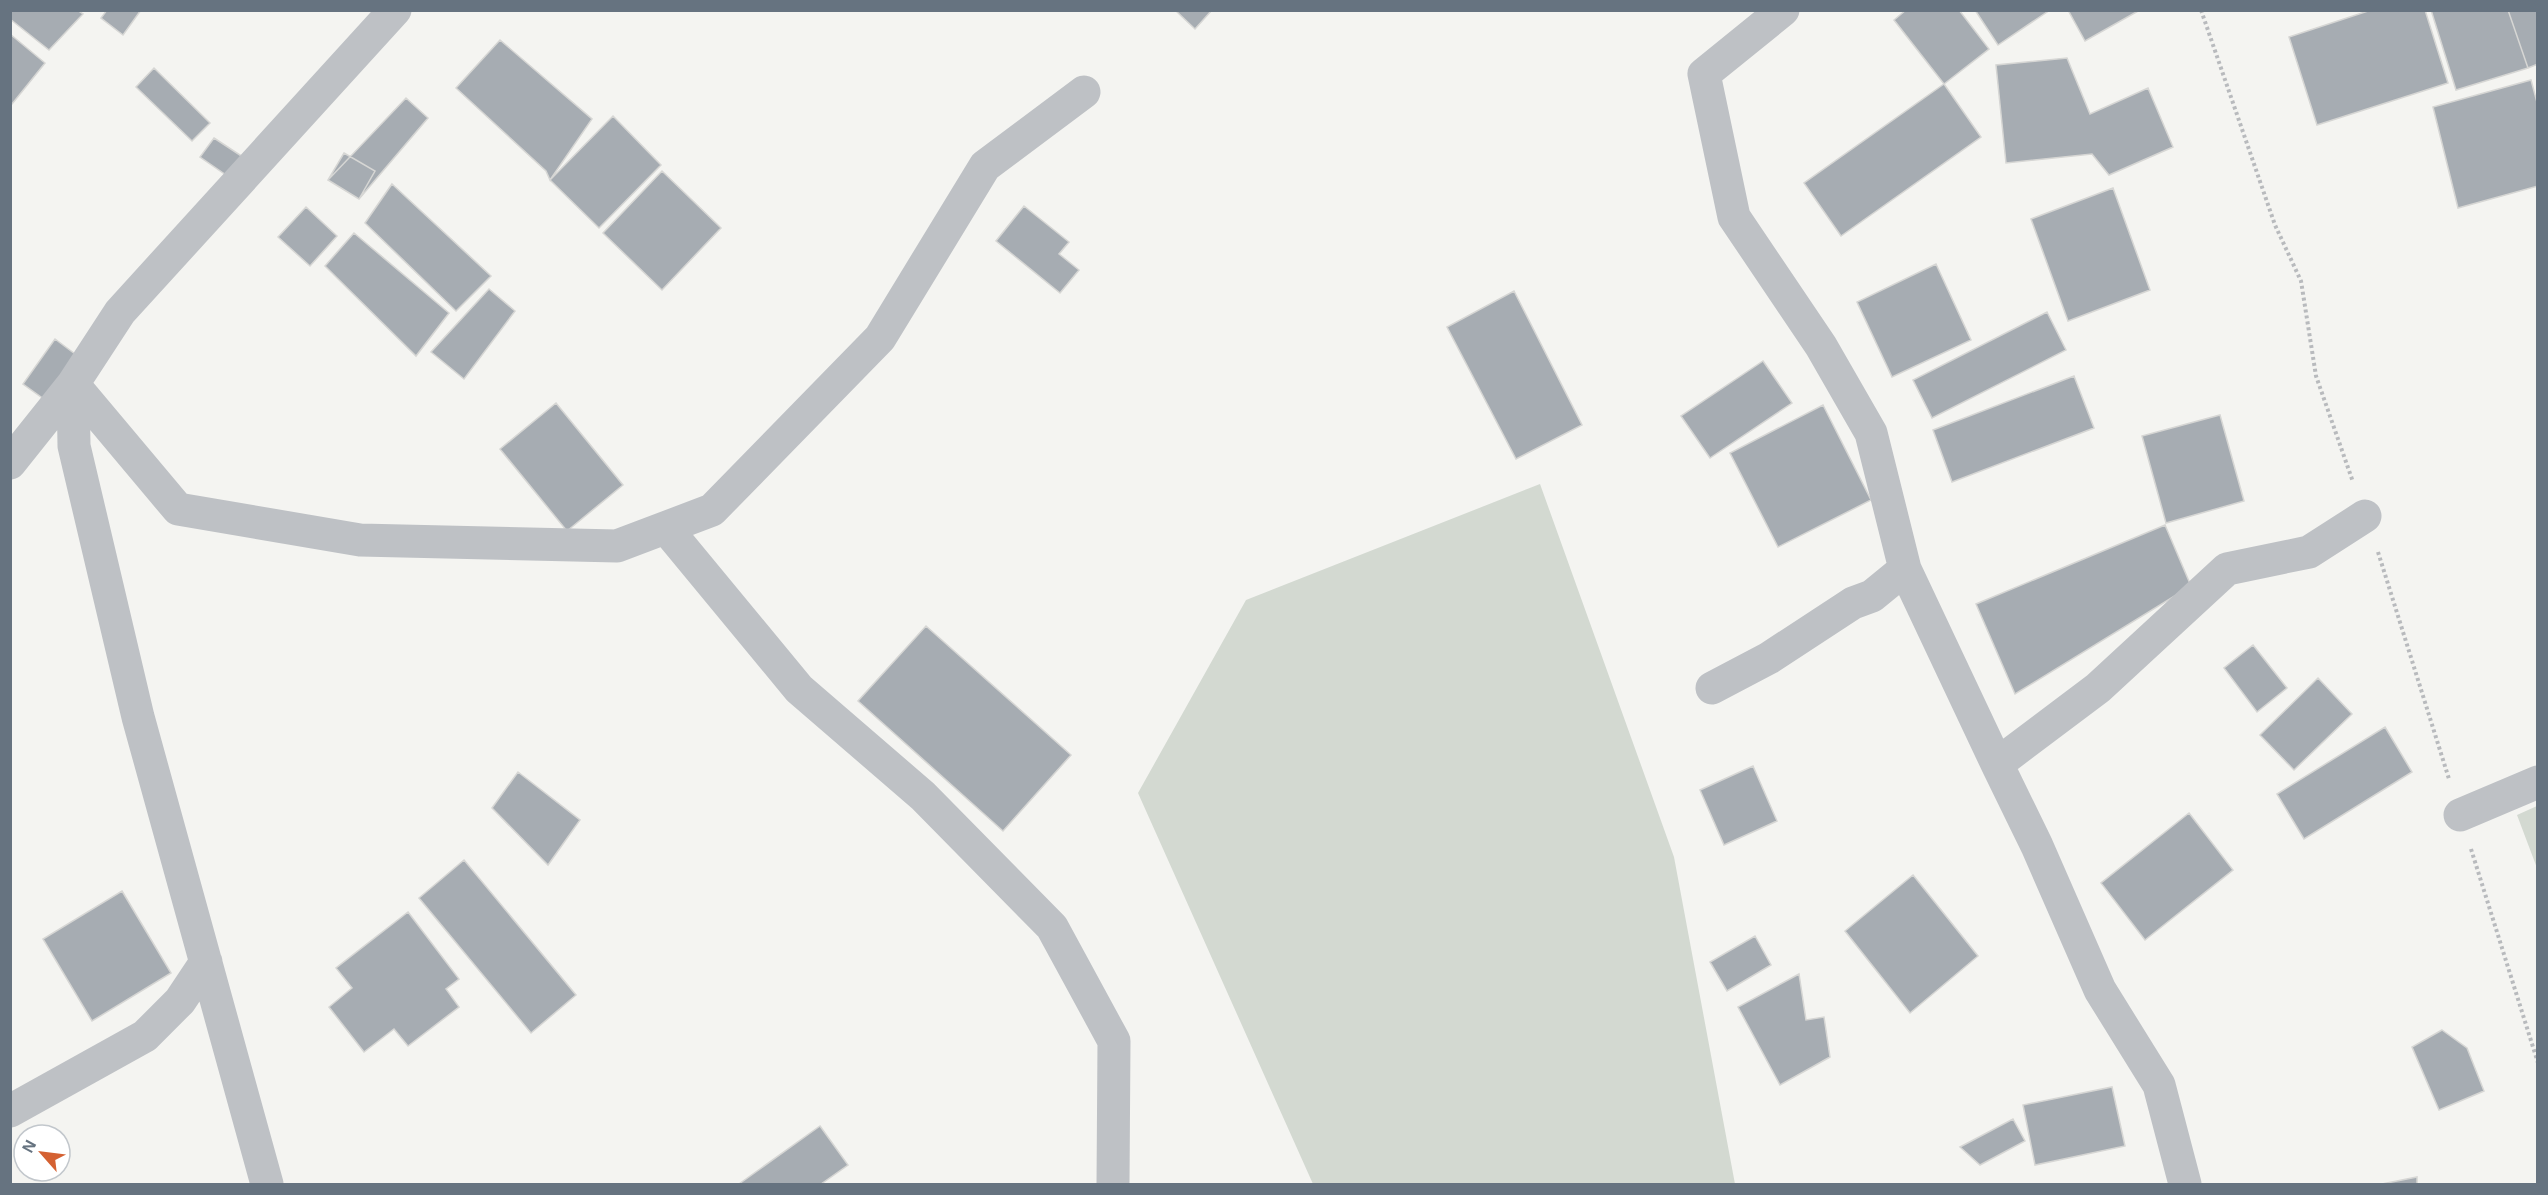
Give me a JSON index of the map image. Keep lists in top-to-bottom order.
{
  "north": "top left"
}
